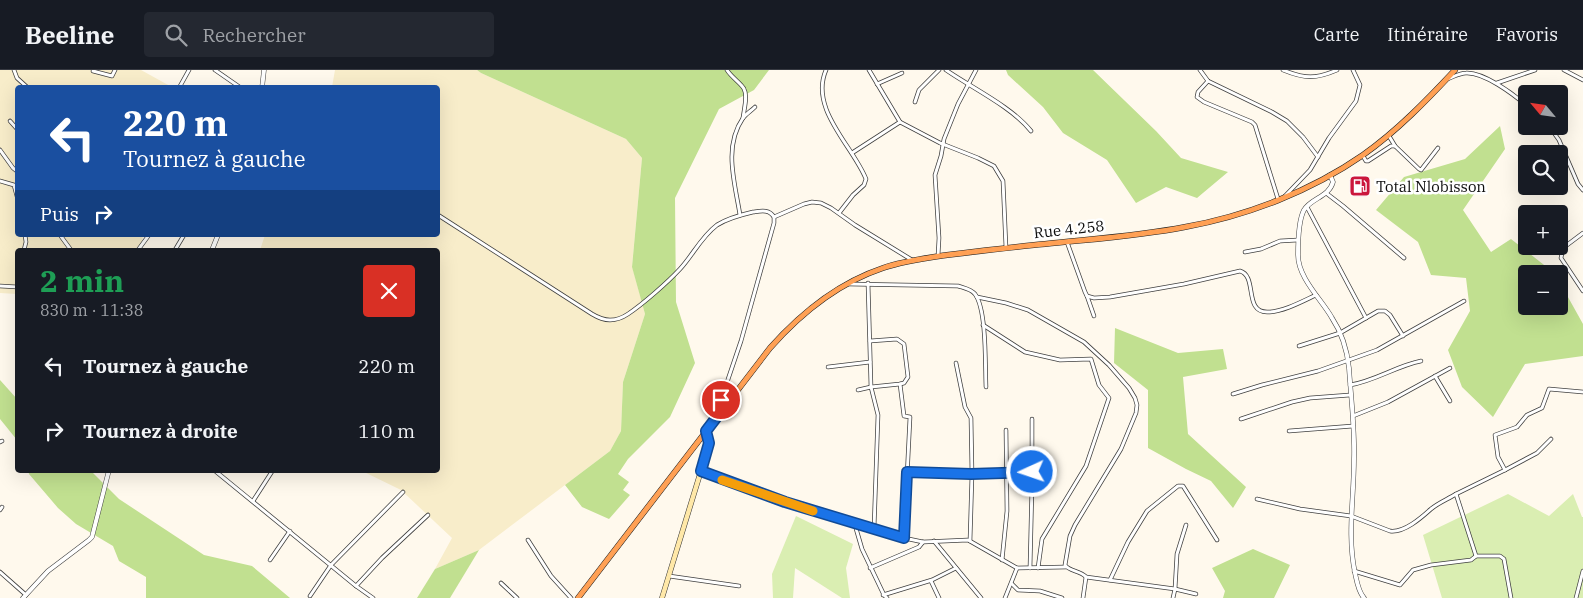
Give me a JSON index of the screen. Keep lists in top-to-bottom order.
{
  "streets": {
    "highway": ["Rue 4.258"]
  },
  "places": {
    "fuel station": ["Total Nlobisson"]
  },
  "north": "top left",
  "page": {
    "header": "Beeline",
    "search": "Rechercher",
    "nav": ["Carte", "Itinéraire", "Favoris"],
    "map_buttons": ["+", "−"],
    "turn": ["220 m", "Tournez à gauche"],
    "then": "Puis",
    "heading": ["2 min", "830 m · 11:38"],
    "list": [
      {
        "name": "Tournez à gauche",
        "value": "220 m"
      },
      {
        "name": "Tournez à droite",
        "value": "110 m"
      }
    ]
  }
}
